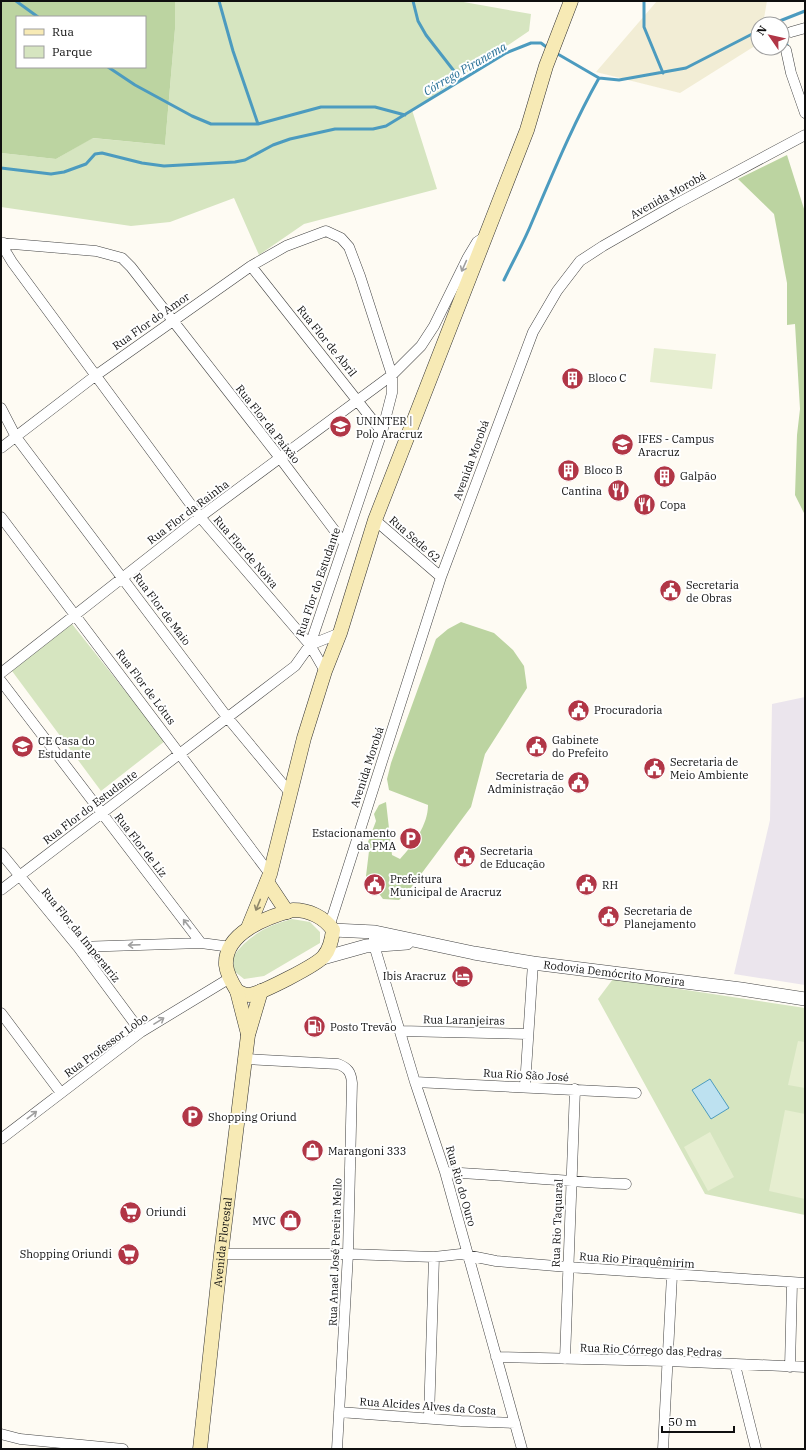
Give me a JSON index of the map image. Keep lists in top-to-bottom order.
{
  "streets": {
    "main road": ["Avenida Florestal"],
    "street": [
      "Avenida Morobá",
      "Rua Flor do Amor",
      "Rua Flor de Abril",
      "Rua Flor da Paixão",
      "Rua Flor da Rainha",
      "Rua Sede 62",
      "Rua Flor de Noiva",
      "Rua Flor do Estudante",
      "Rua Flor de Maio",
      "Rua Flor de Lótus",
      "Rua Flor de Liz",
      "Rua Flor da Imperatriz",
      "Rodovia Demócrito Moreira",
      "Rua Laranjeiras",
      "Rua Professor Lobo",
      "Rua Rio São José",
      "Rua Rio do Ouro",
      "Rua Rio Taquaral",
      "Rua Anael José Pereira Mello",
      "Rua Rio Piraquêmirim",
      "Rua Rio Córrego das Pedras",
      "Rua Alcides Alves da Costa"
    ]
  },
  "crossings": [
    ["Avenida Morobá", "Rua Sede 62"],
    ["Avenida Morobá", "Rodovia Demócrito Moreira"],
    ["Rua Flor do Amor", "Rua Flor de Abril"],
    ["Rua Flor do Amor", "Rua Flor da Paixão"],
    ["Rua Flor do Amor", "Rua Flor de Noiva"],
    ["Rua Flor do Amor", "Rua Flor do Estudante"],
    ["Rua Flor do Amor", "Rua Flor de Maio"],
    ["Rua Flor de Abril", "Rua Flor da Rainha"],
    ["Rua Flor de Abril", "Rua Flor do Estudante"],
    ["Rua Flor da Paixão", "Rua Flor da Rainha"],
    ["Rua Flor da Paixão", "Rua Flor de Noiva"],
    ["Rua Flor da Paixão", "Rua Flor do Estudante"],
    ["Rua Flor da Rainha", "Rua Flor de Noiva"],
    ["Rua Flor da Rainha", "Rua Flor do Estudante"],
    ["Rua Flor da Rainha", "Rua Flor de Maio"],
    ["Rua Flor da Rainha", "Rua Flor de Lótus"],
    ["Rua Flor de Noiva", "Rua Flor do Estudante"],
    ["Rua Flor do Estudante", "Rua Flor de Maio"],
    ["Rua Flor do Estudante", "Rua Flor de Lótus"],
    ["Rua Flor do Estudante", "Rua Flor de Liz"],
    ["Rua Flor do Estudante", "Rua Flor da Imperatriz"],
    ["Rua Flor da Imperatriz", "Rua Professor Lobo"],
    ["Rodovia Demócrito Moreira", "Rua Rio do Ouro"],
    ["Rua Laranjeiras", "Rua Rio do Ouro"],
    ["Rua Rio São José", "Rua Rio do Ouro"],
    ["Rua Rio São José", "Rua Rio Taquaral"],
    ["Rua Rio do Ouro", "Rua Rio Piraquêmirim"],
    ["Rua Rio do Ouro", "Rua Rio Córrego das Pedras"],
    ["Rua Rio do Ouro", "Rua Alcides Alves da Costa"],
    ["Rua Rio Taquaral", "Rua Rio Piraquêmirim"],
    ["Rua Rio Taquaral", "Rua Rio Córrego das Pedras"],
    ["Avenida Florestal", "Rua Anael José Pereira Mello"],
    ["Avenida Florestal", "Rua Rio Piraquêmirim"],
    ["Rua Anael José Pereira Mello", "Rua Rio Piraquêmirim"],
    ["Rua Anael José Pereira Mello", "Rua Alcides Alves da Costa"]
  ],
  "one_way": ["Rua Flor de Liz", "Rua Professor Lobo"],
  "water": ["Córrego Piranema"],
  "places": {
    "building": ["Bloco C", "Bloco B", "Galpão"],
    "school or university": ["UNINTER | Polo Aracruz", "IFES - Campus Aracruz", "CE Casa do Estudante"],
    "restaurant": ["Cantina", "Copa"],
    "public building": [
      "Secretaria de Obras",
      "Procuradoria",
      "Gabinete do Prefeito",
      "Secretaria de Meio Ambiente",
      "Secretaria de Administração",
      "Secretaria de Educação",
      "Prefeitura Municipal de Aracruz",
      "RH",
      "Secretaria de Planejamento"
    ],
    "parking": ["Estacionamento da PMA", "Shopping Oriund"],
    "hotel": ["Ibis Aracruz"],
    "fuel station": ["Posto Trevão"],
    "shop": ["Marangoni 333", "MVC"],
    "supermarket": ["Oriundi", "Shopping Oriundi"]
  },
  "legend": ["Rua", "Parque"],
  "scale_bar": "50 m",
  "north": "top left"
}
